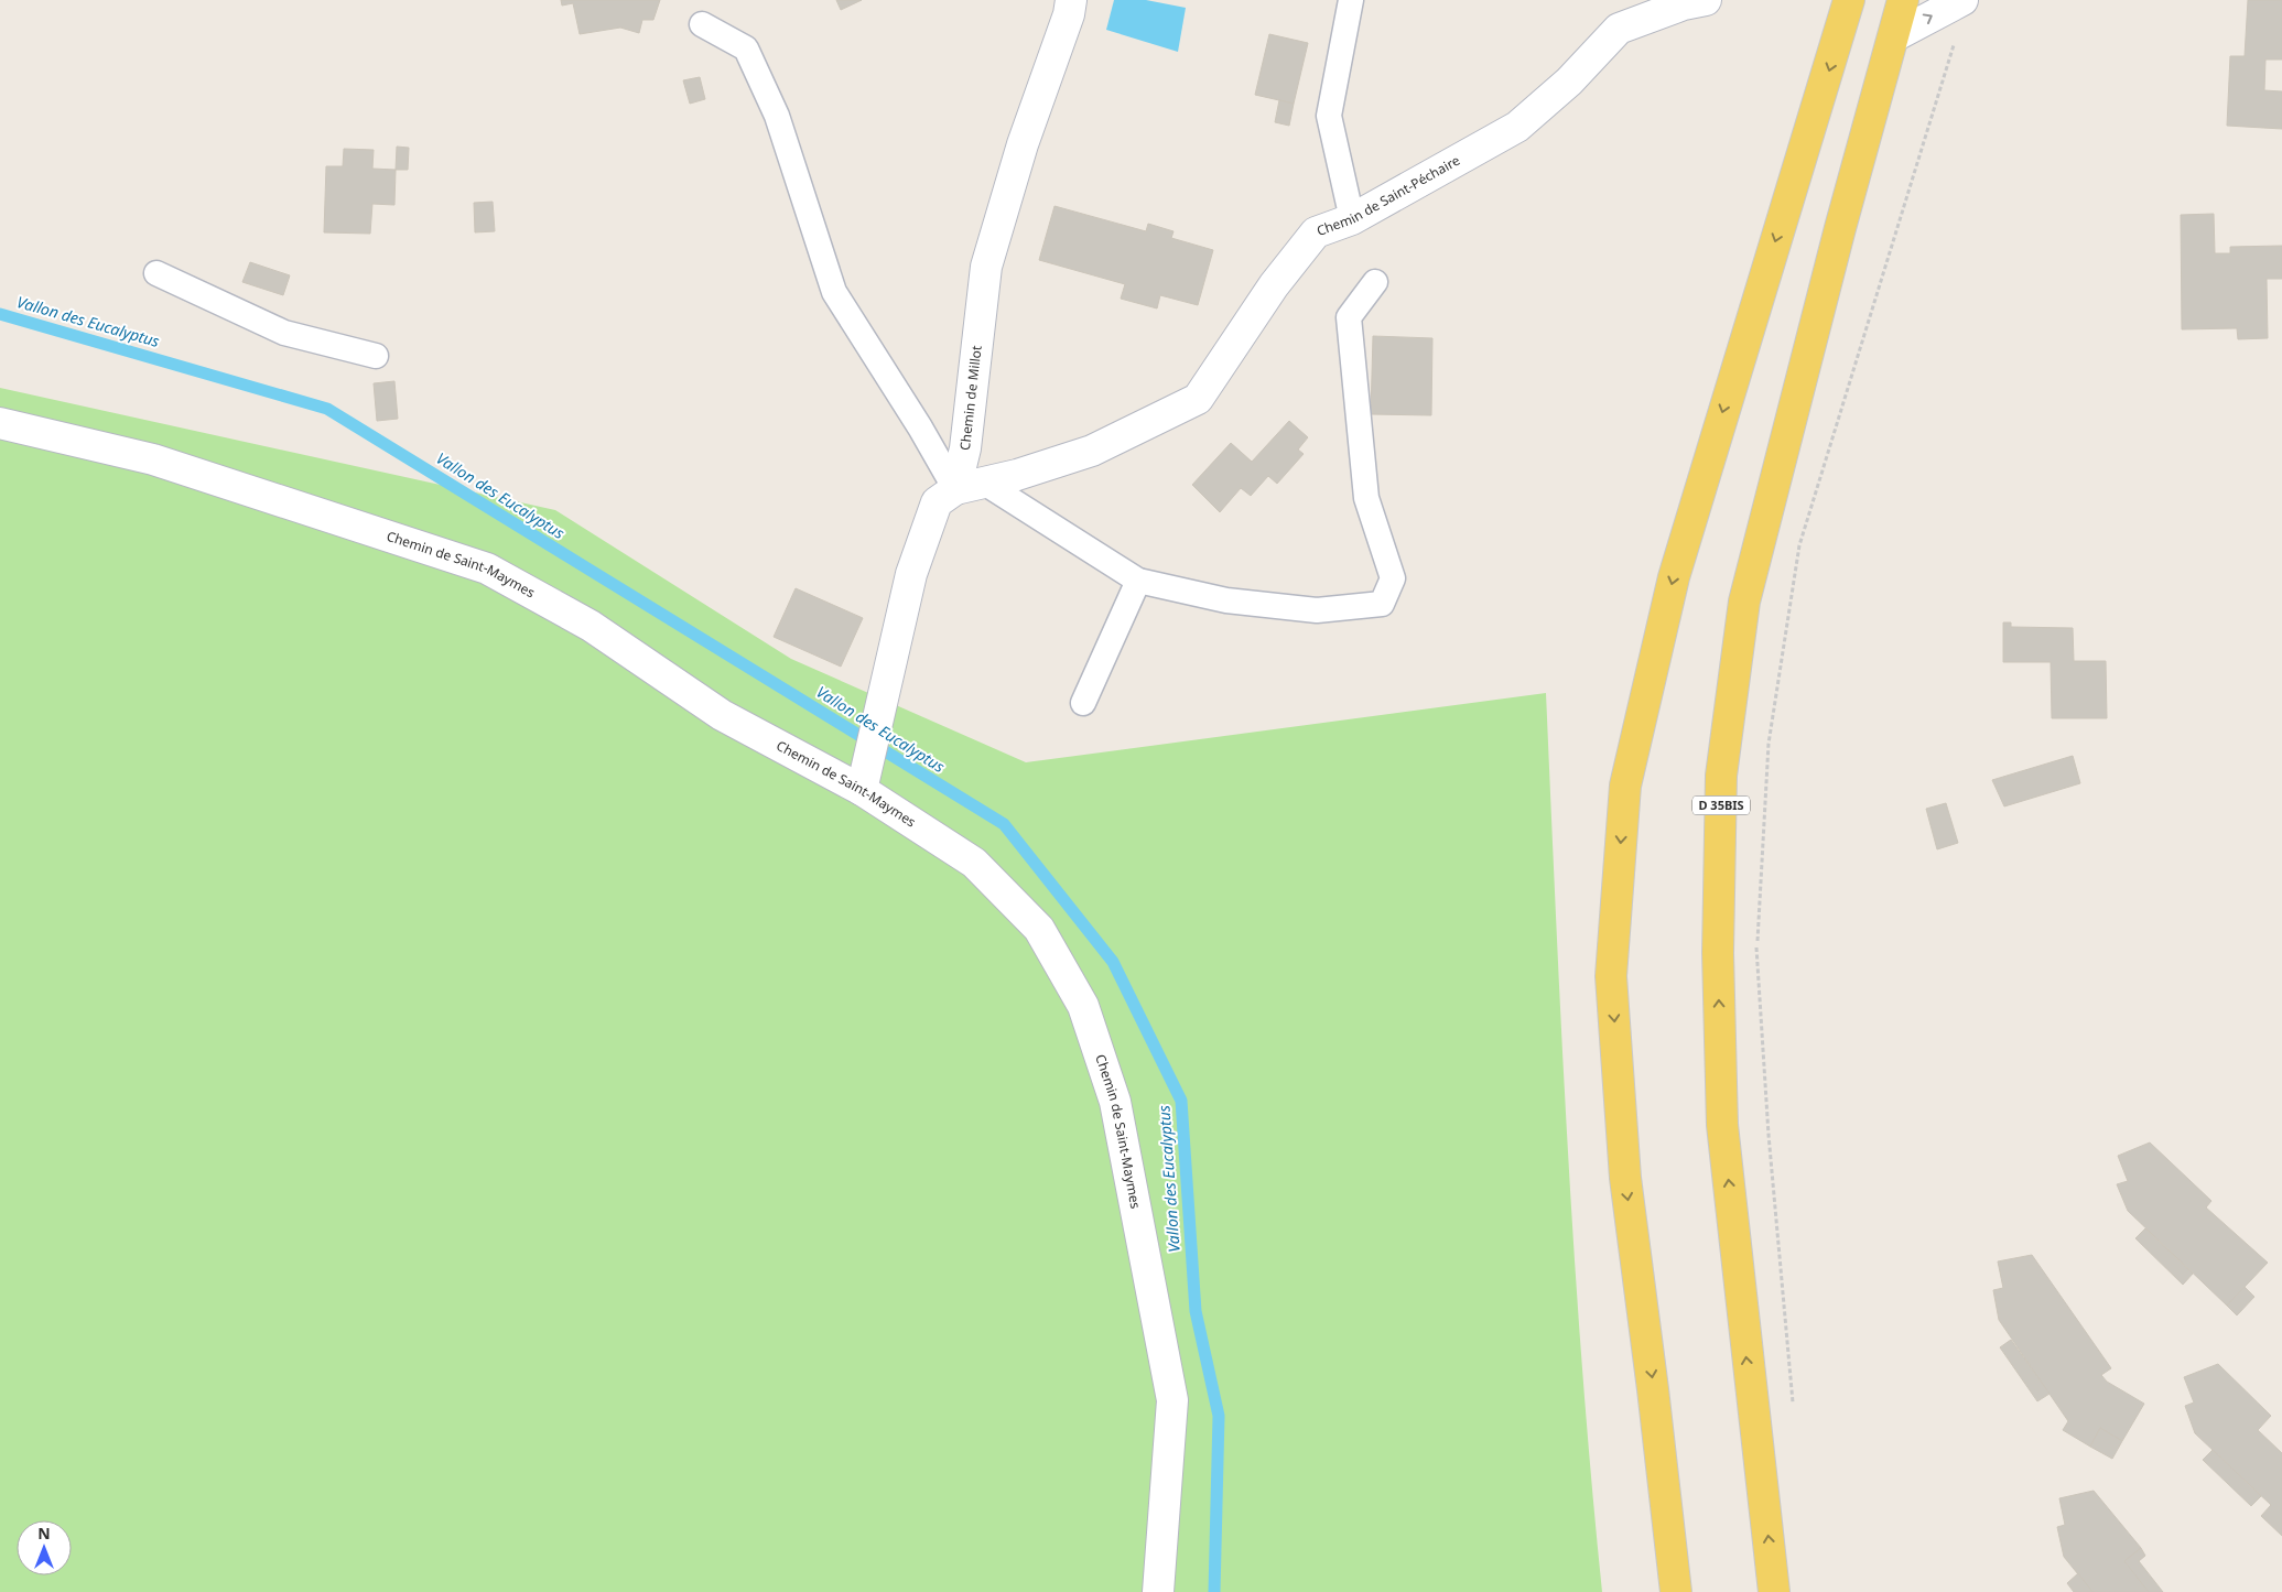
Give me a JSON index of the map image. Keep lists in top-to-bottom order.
{
  "streets": {
    "main road": ["D 35BIS"],
    "street": ["Chemin de Saint-Péchaire", "Chemin de Millot", "Chemin de Saint-Maymes"]
  },
  "crossings": [
    ["Chemin de Saint-Péchaire", "Chemin de Millot"]
  ],
  "water": ["Vallon des Eucalyptus"],
  "north": "top"
}
